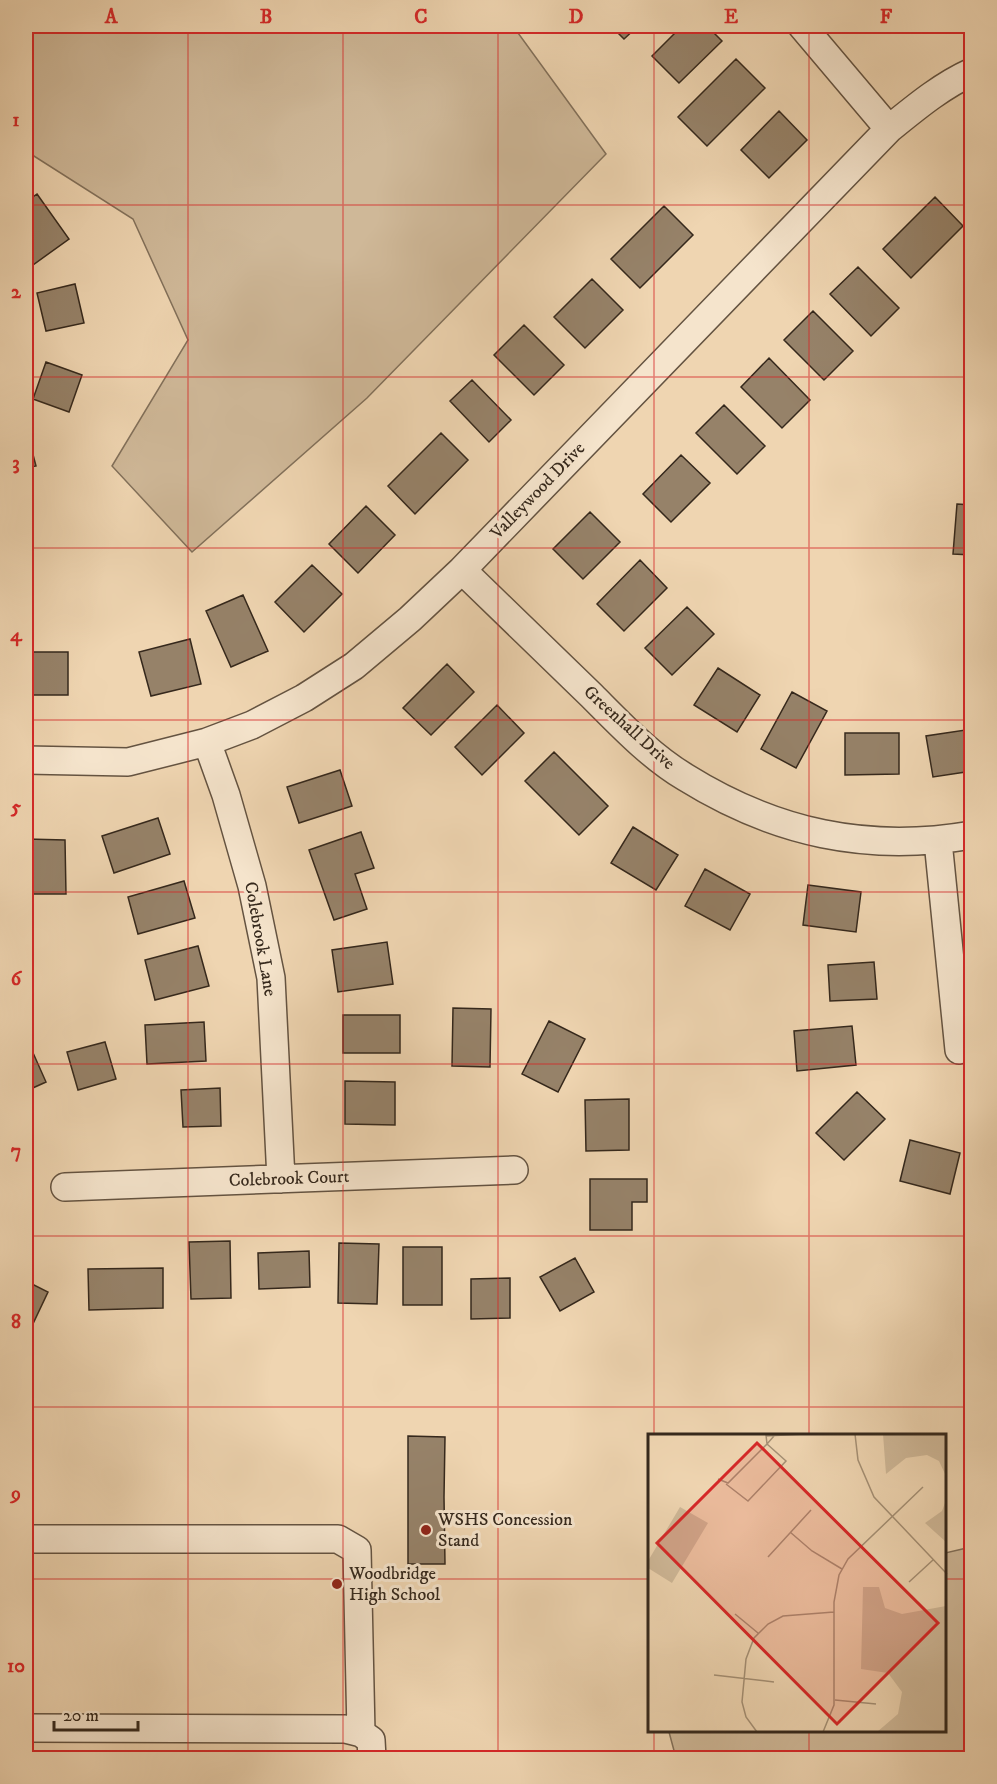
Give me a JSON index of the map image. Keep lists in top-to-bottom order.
{
  "streets": {
    "street": [
      "Valleywood Drive",
      "Greenhall Drive",
      "Colebrook Lane",
      "Colebrook Court"
    ]
  },
  "crossings": [
    ["Valleywood Drive", "Greenhall Drive"],
    ["Valleywood Drive", "Colebrook Lane"],
    ["Colebrook Lane", "Colebrook Court"]
  ],
  "places": ["WSHS Concession Stand", "Woodbridge High School"],
  "scale_bar": "20 m",
  "grid": {
    "columns": [
      "A",
      "B",
      "C",
      "D",
      "E",
      "F"
    ],
    "rows": [
      "1",
      "2",
      "3",
      "4",
      "5",
      "6",
      "7",
      "8",
      "9",
      "10"
    ]
  }
}
